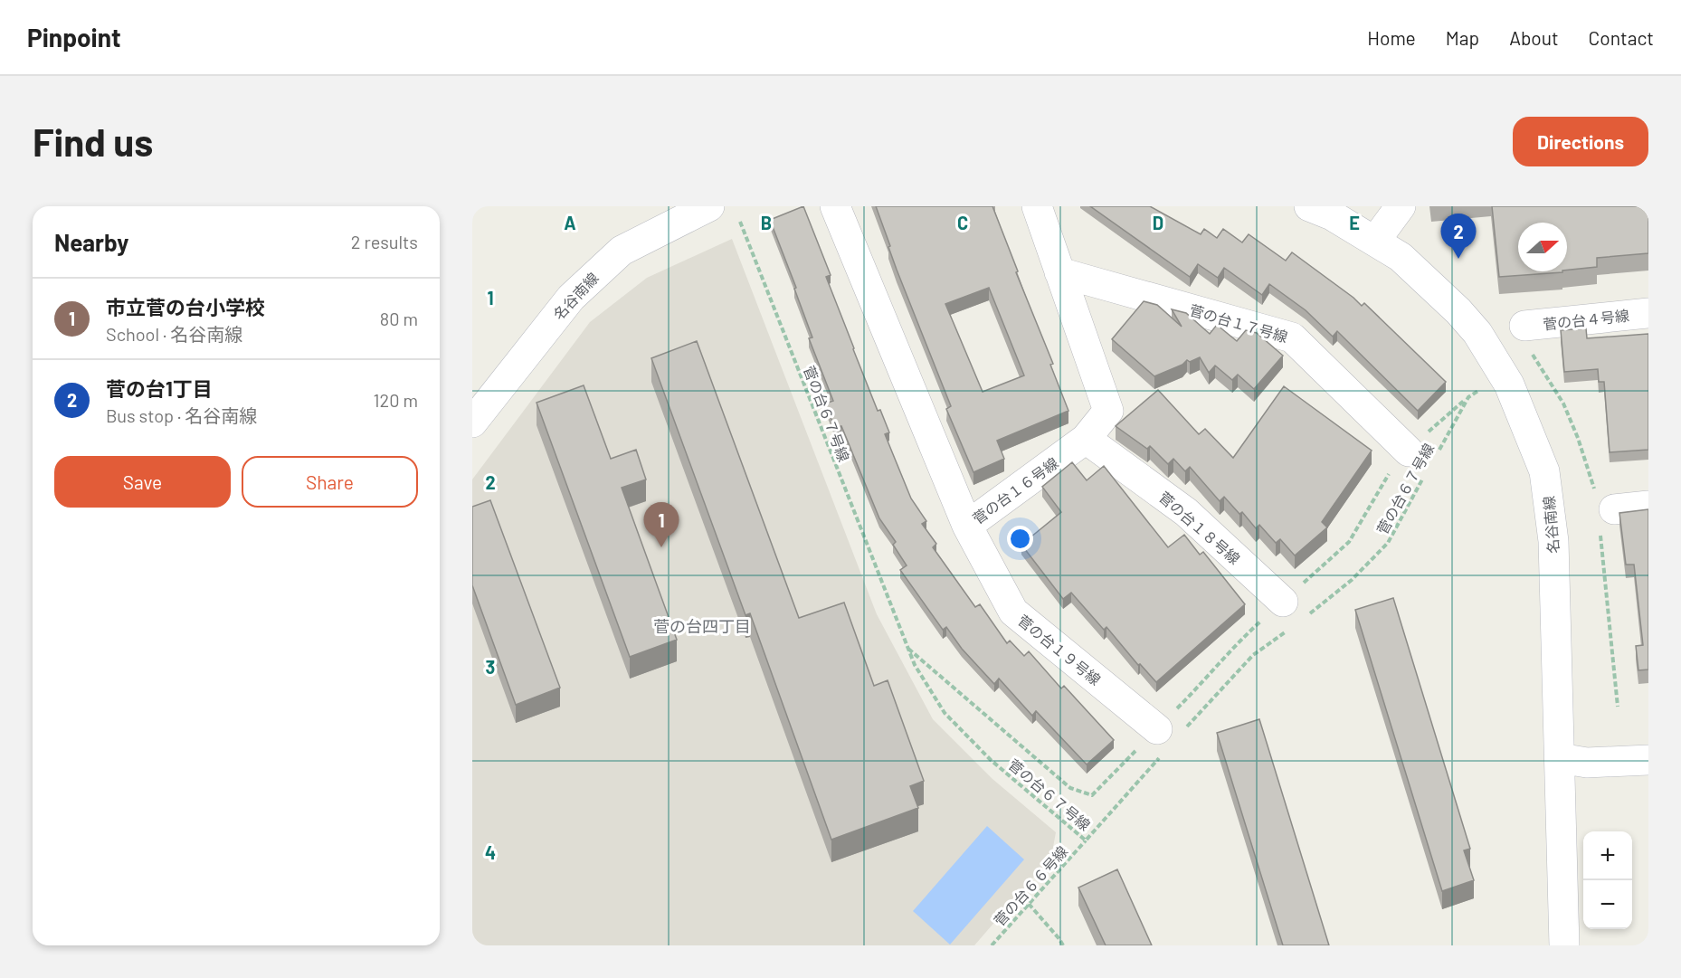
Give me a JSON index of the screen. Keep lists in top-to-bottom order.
{
  "streets": {
    "street": [
      "名谷南線",
      "菅の台４号線",
      "菅の台１７号線",
      "菅の台１６号線",
      "菅の台１８号線",
      "菅の台１９号線"
    ],
    "path": ["菅の台６７号線", "菅の台６６号線"]
  },
  "crossings": [
    ["菅の台１７号線", "菅の台１６号線"],
    ["菅の台６７号線", "菅の台１８号線"],
    ["菅の台６７号線", "菅の台１９号線"],
    ["菅の台６７号線", "菅の台６６号線"],
    ["菅の台１６号線", "菅の台１８号線"],
    ["菅の台１６号線", "菅の台１９号線"]
  ],
  "districts": ["菅の台四丁目"],
  "north": "right",
  "page": {
    "header": "Pinpoint",
    "nav": [
      "Home",
      "Map",
      "About",
      "Contact"
    ],
    "buttons": [
      "Directions",
      ["Save", "Share"]
    ],
    "title": "Find us",
    "heading": ["Nearby", "2 results"],
    "pins": ["2", "1"],
    "list": [
      {
        "mark": "1",
        "name": "市立菅の台小学校",
        "note": "School · 名谷南線",
        "value": "80 m"
      },
      {
        "mark": "2",
        "name": "菅の台1丁目",
        "note": "Bus stop · 名谷南線",
        "value": "120 m"
      }
    ],
    "map_buttons": ["+", "−"]
  },
  "grid": {
    "columns": [
      "A",
      "B",
      "C",
      "D",
      "E"
    ],
    "rows": [
      "1",
      "2",
      "3",
      "4"
    ]
  }
}
